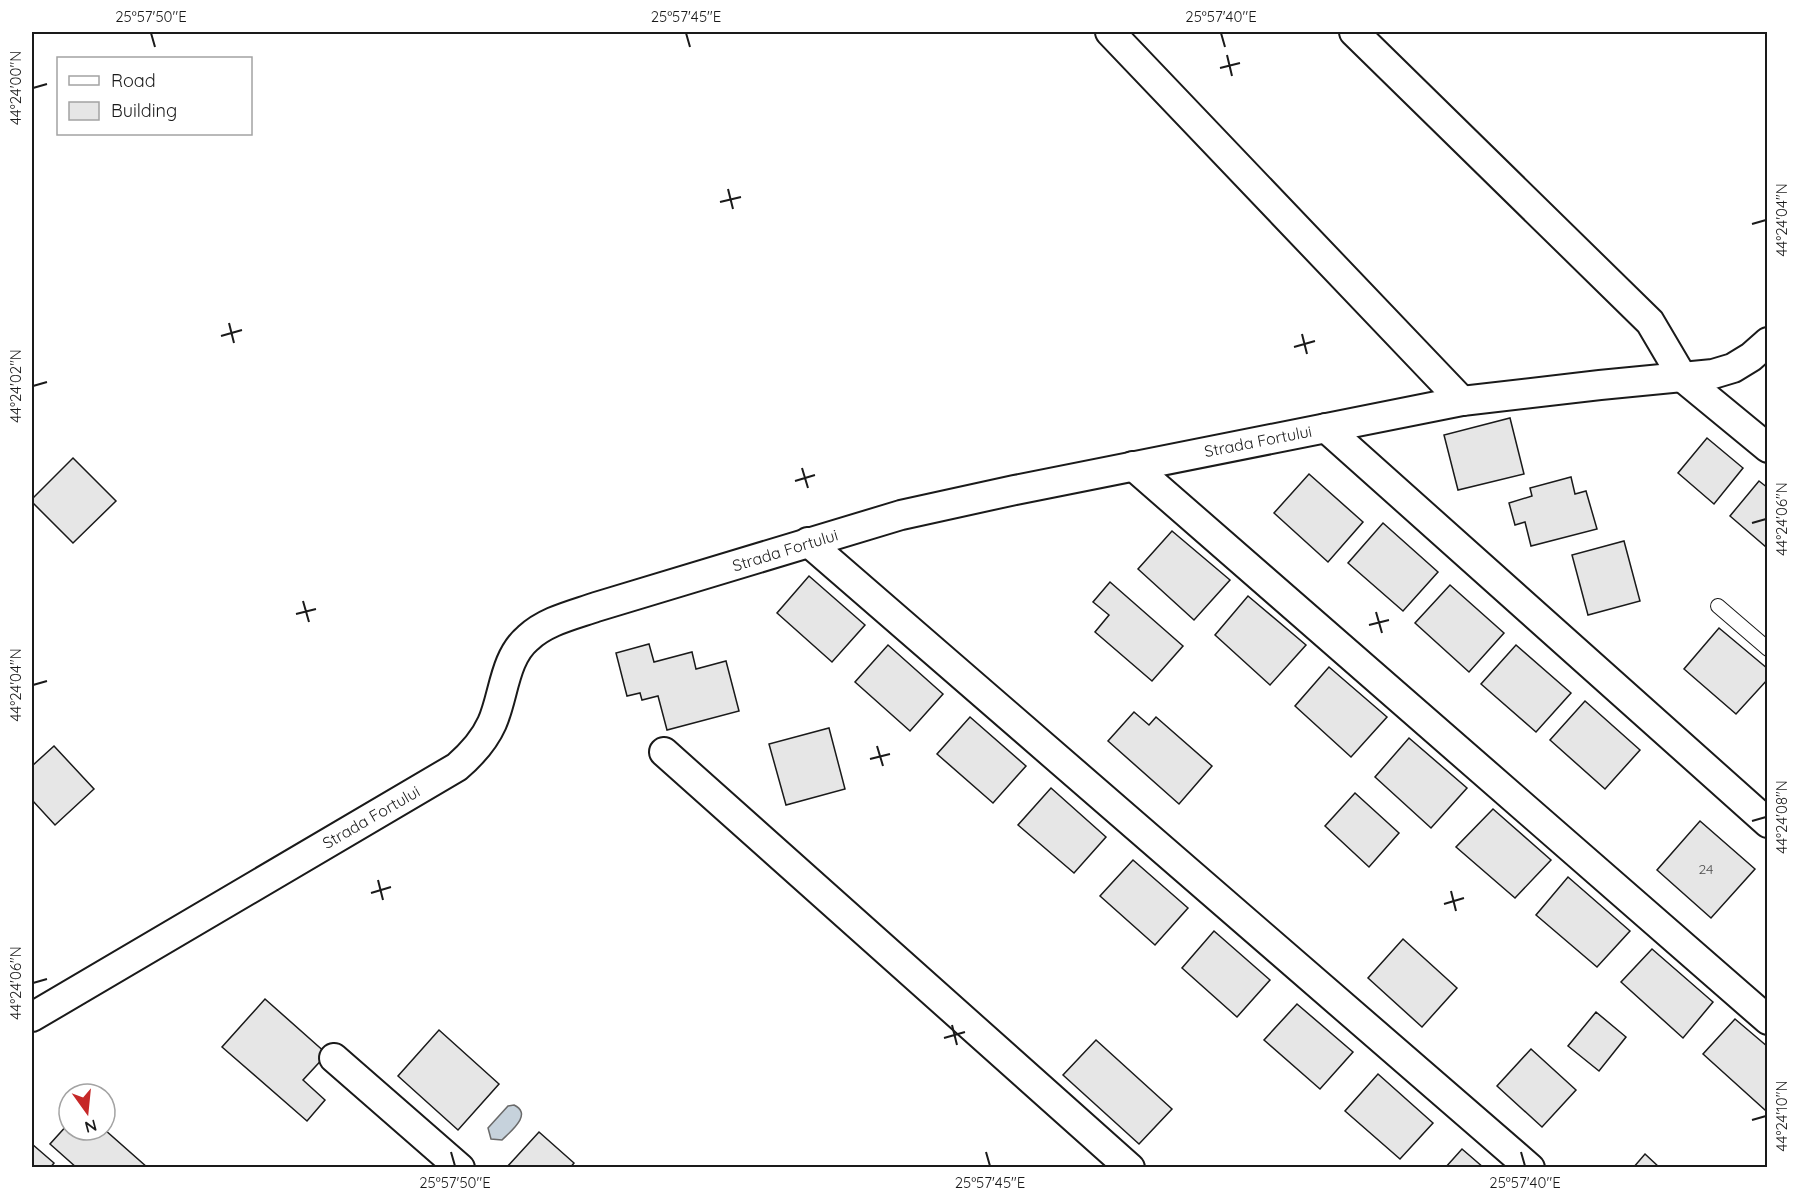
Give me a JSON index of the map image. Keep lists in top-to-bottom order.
{
  "streets": {
    "street": ["Strada Fortului"]
  },
  "house_numbers": ["24"],
  "legend": ["Road", "Building"],
  "north": "bottom",
  "coordinates": [
    "25°57'50\"E",
    "25°57'45\"E",
    "25°57'40\"E",
    "44°24'00\"N",
    "44°24'04\"N",
    "44°24'02\"N",
    "44°24'06\"N",
    "44°24'08\"N",
    "44°24'10\"N"
  ]
}
